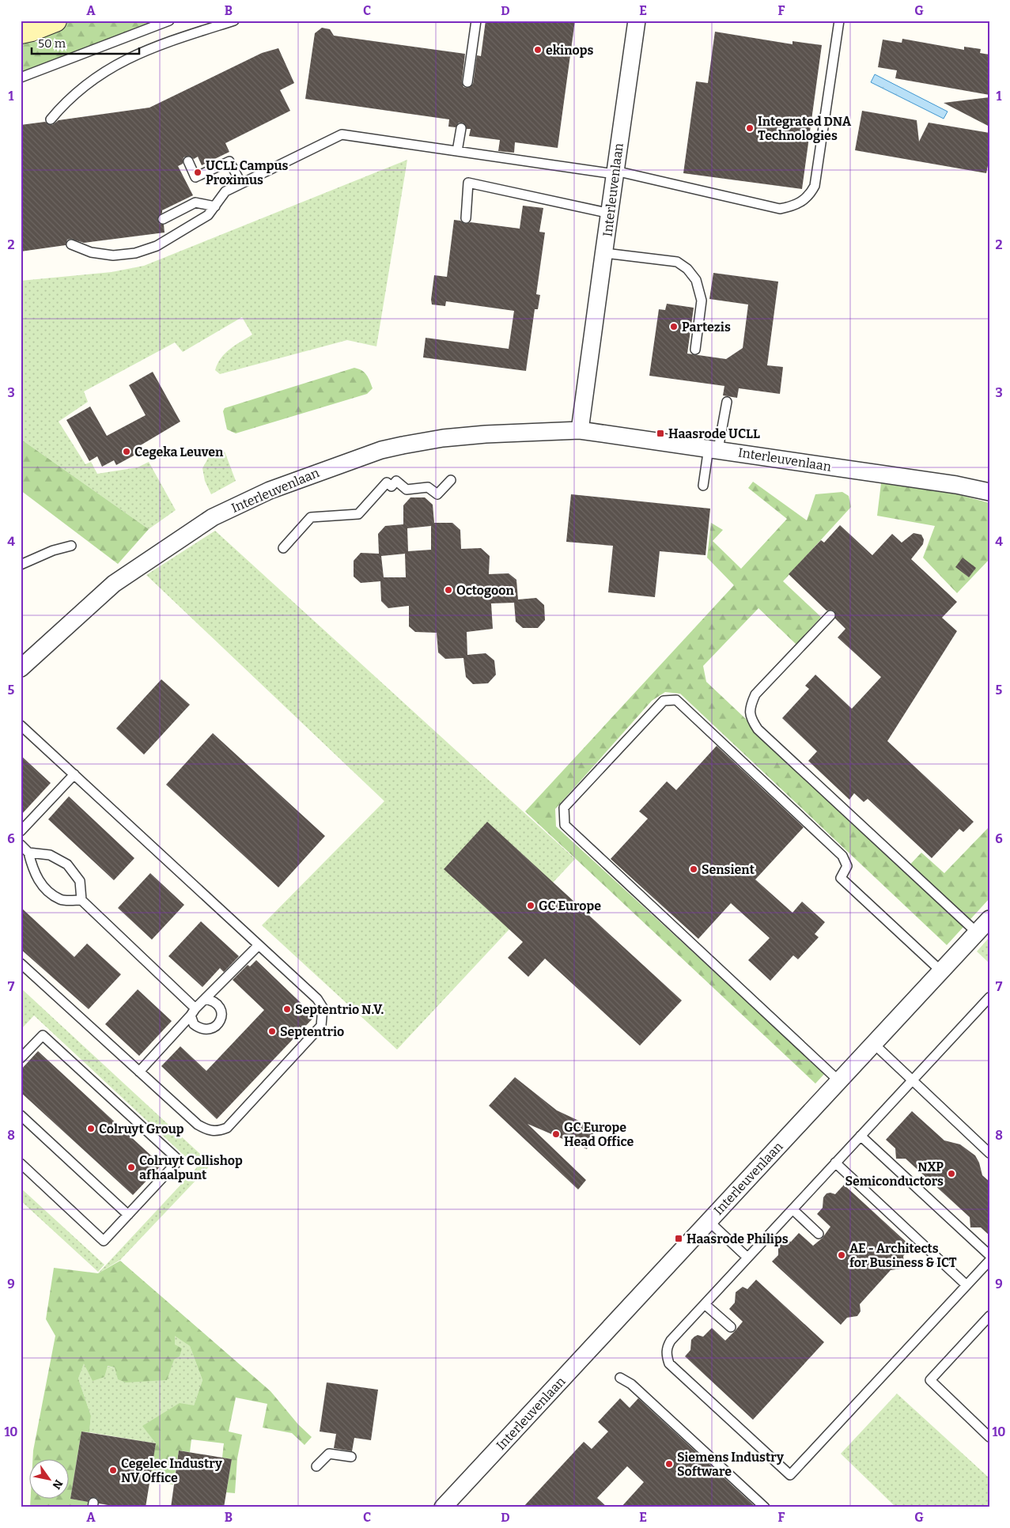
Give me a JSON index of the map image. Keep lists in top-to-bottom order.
{
  "streets": {
    "street": ["Interleuvenlaan"]
  },
  "places": {
    "other": [
      "ekinops",
      "Integrated DNA Technologies",
      "UCLL Campus Proximus",
      "Partezis",
      "Cegeka Leuven",
      "Octogoon",
      "Sensient",
      "GC Europe",
      "Septentrio N.V.",
      "Septentrio",
      "Colruyt Group",
      "GC Europe Head Office",
      "Colruyt Collishop afhaalpunt",
      "NXP Semiconductors",
      "AE - Architects for Business & ICT",
      "Siemens Industry Software",
      "Cegelec Industry NV Office"
    ],
    "transit": ["Haasrode UCLL", "Haasrode Philips"]
  },
  "scale_bar": "50 m",
  "north": "bottom right",
  "grid": {
    "columns": [
      "A",
      "B",
      "C",
      "D",
      "E",
      "F",
      "G"
    ],
    "rows": [
      "1",
      "2",
      "3",
      "4",
      "5",
      "6",
      "7",
      "8",
      "9",
      "10"
    ]
  }
}
